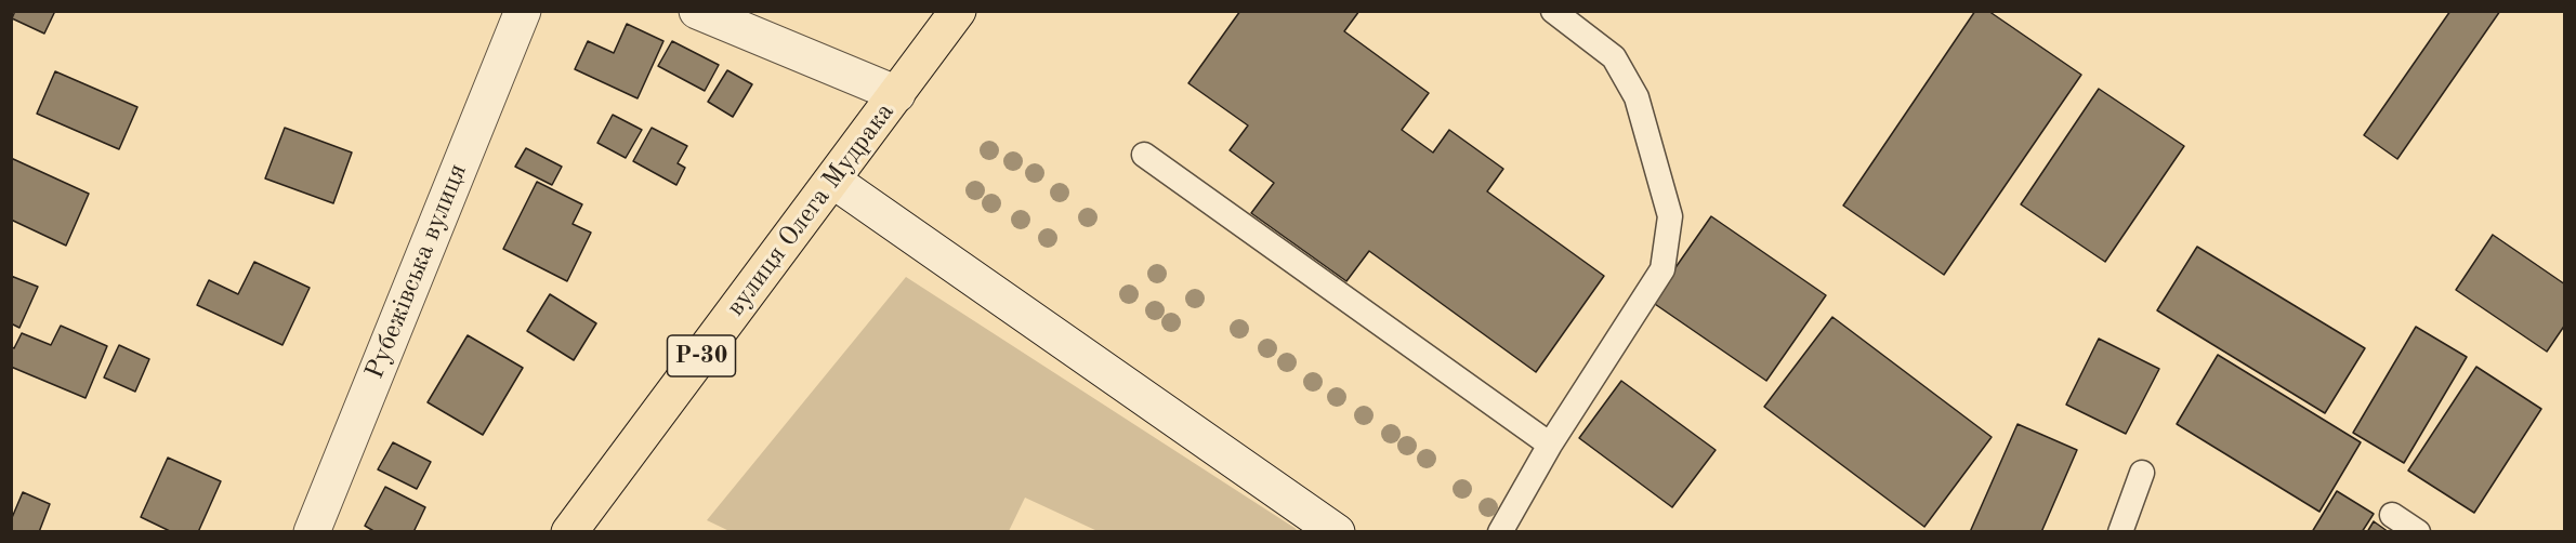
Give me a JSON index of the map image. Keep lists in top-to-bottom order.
{
  "streets": {
    "main road": ["вулиця Олега Мудрака", "Р-30"],
    "street": ["Рубежівська вулиця"]
  }
}
